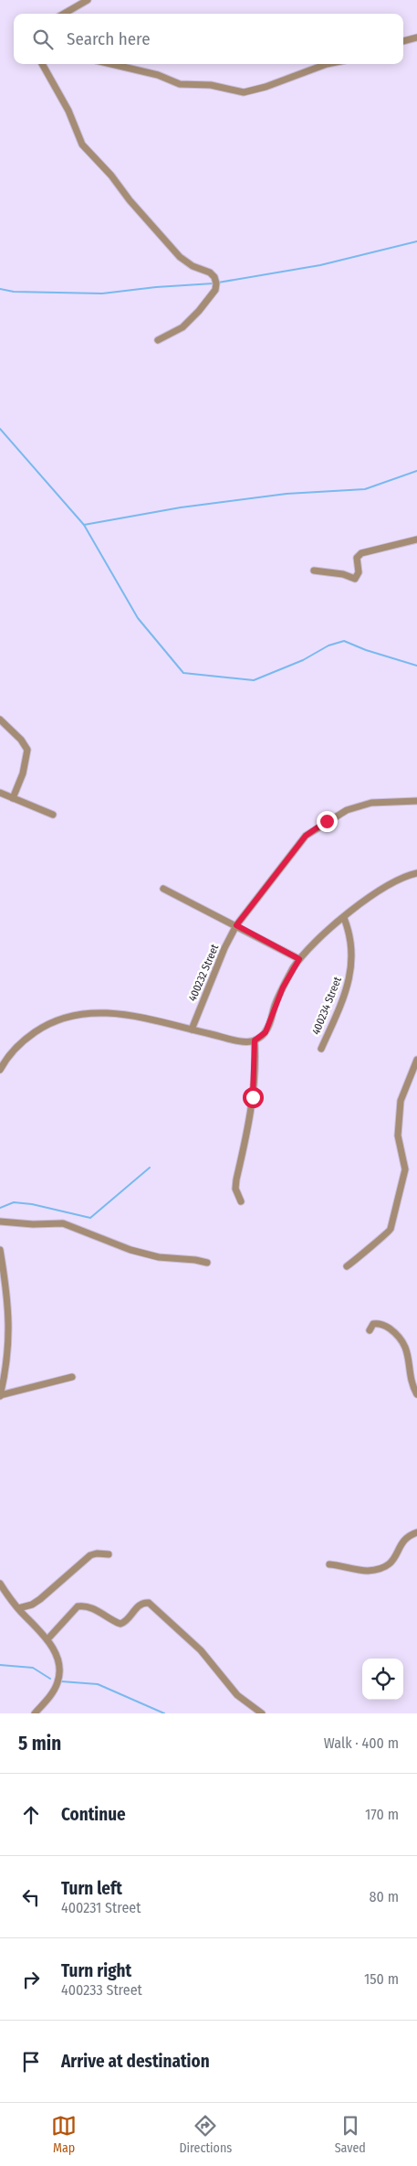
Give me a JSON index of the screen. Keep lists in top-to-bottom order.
{
  "streets": {
    "street": ["400232 Street", "400234 Street"]
  },
  "page": {
    "search": "Search here",
    "heading": ["5 min", "Walk · 400 m"],
    "list": [
      ["Continue", "170 m"],
      ["Turn left", "400231 Street", "80 m"],
      ["Turn right", "400233 Street", "150 m"],
      "Arrive at destination"
    ],
    "nav": ["Map", "Directions", "Saved"]
  }
}
